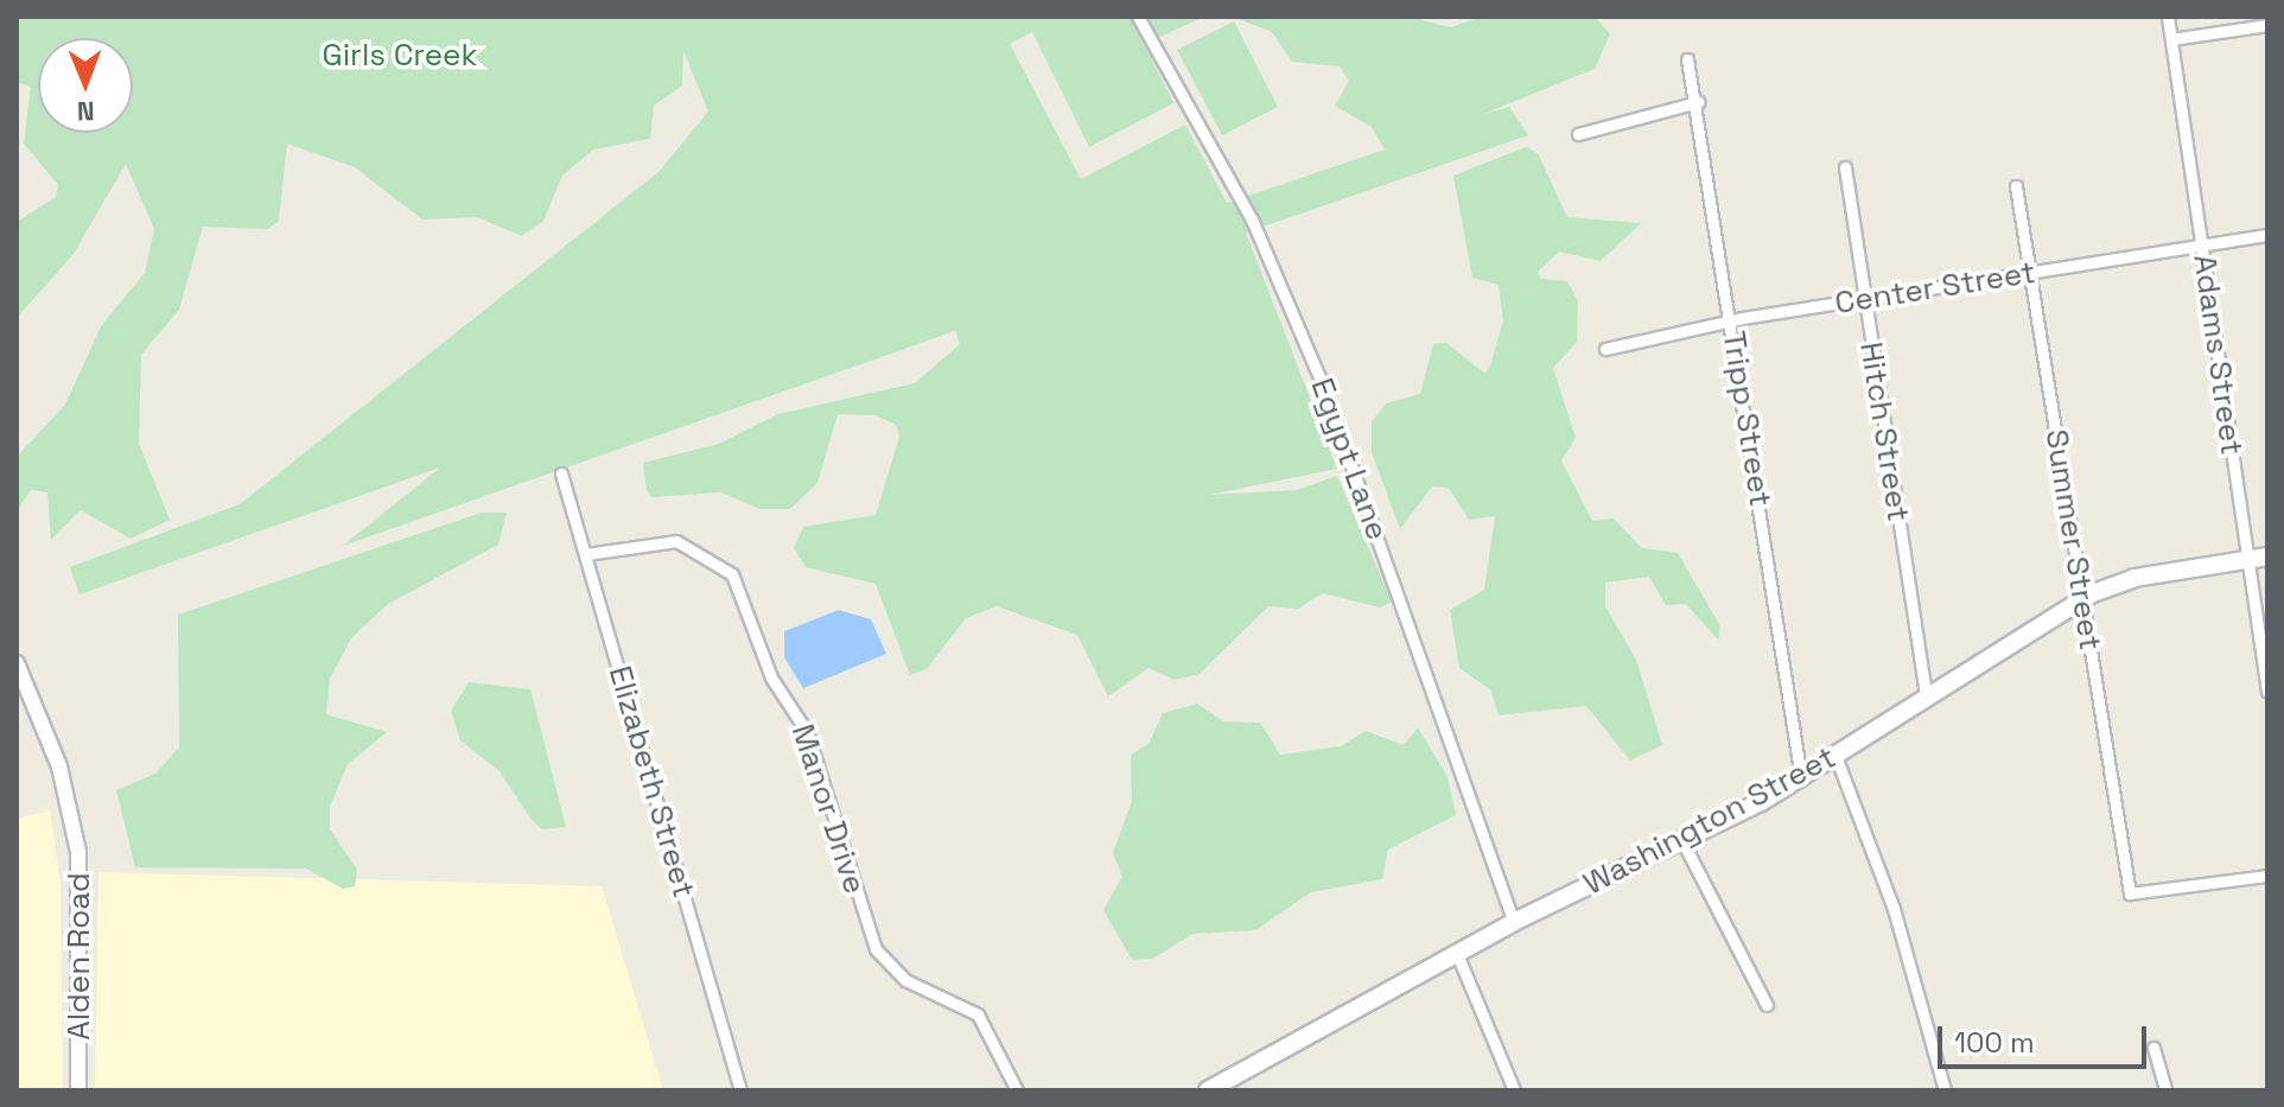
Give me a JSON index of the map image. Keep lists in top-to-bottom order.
{
  "streets": {
    "main road": ["Washington Street"],
    "street": [
      "Center Street",
      "Adams Street",
      "Tripp Street",
      "Hitch Street",
      "Egypt Lane",
      "Summer Street",
      "Elizabeth Street",
      "Manor Drive",
      "Alden Road"
    ]
  },
  "crossings": [
    ["Center Street", "Adams Street"],
    ["Center Street", "Tripp Street"],
    ["Center Street", "Hitch Street"],
    ["Center Street", "Summer Street"],
    ["Adams Street", "Washington Street"],
    ["Tripp Street", "Washington Street"],
    ["Hitch Street", "Washington Street"],
    ["Egypt Lane", "Washington Street"],
    ["Summer Street", "Washington Street"],
    ["Elizabeth Street", "Manor Drive"]
  ],
  "parks": ["Girls Creek"],
  "scale_bar": "100 m",
  "north": "bottom"
}
